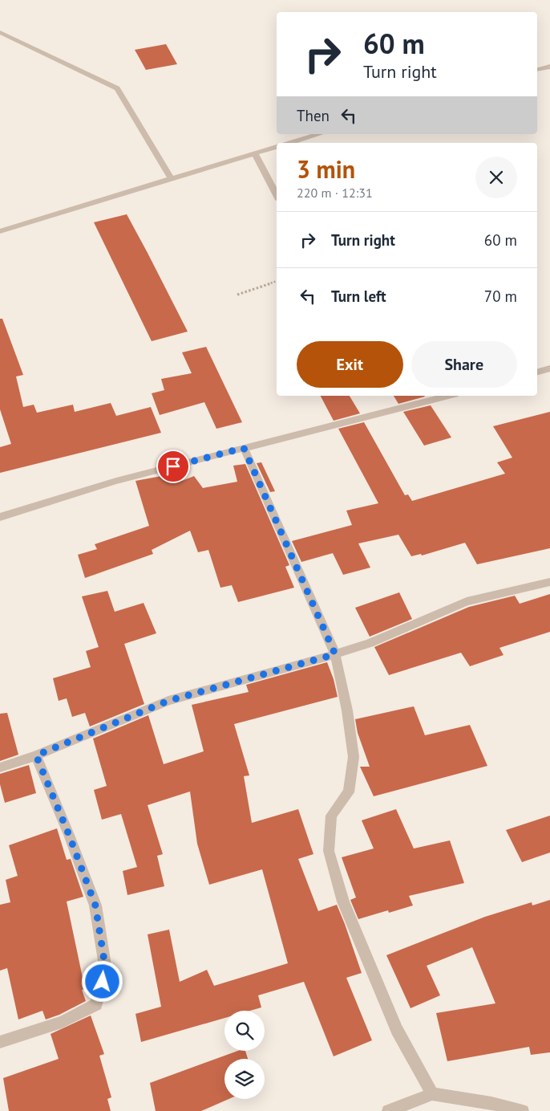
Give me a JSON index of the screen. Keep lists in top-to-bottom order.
{
  "page": {
    "turn": ["60 m", "Turn right"],
    "then": "Then",
    "heading": ["3 min", "220 m · 12:31"],
    "list": [
      {
        "name": "Turn right",
        "value": "60 m"
      },
      {
        "name": "Turn left",
        "value": "70 m"
      }
    ],
    "buttons": ["Exit", "Share"]
  }
}
